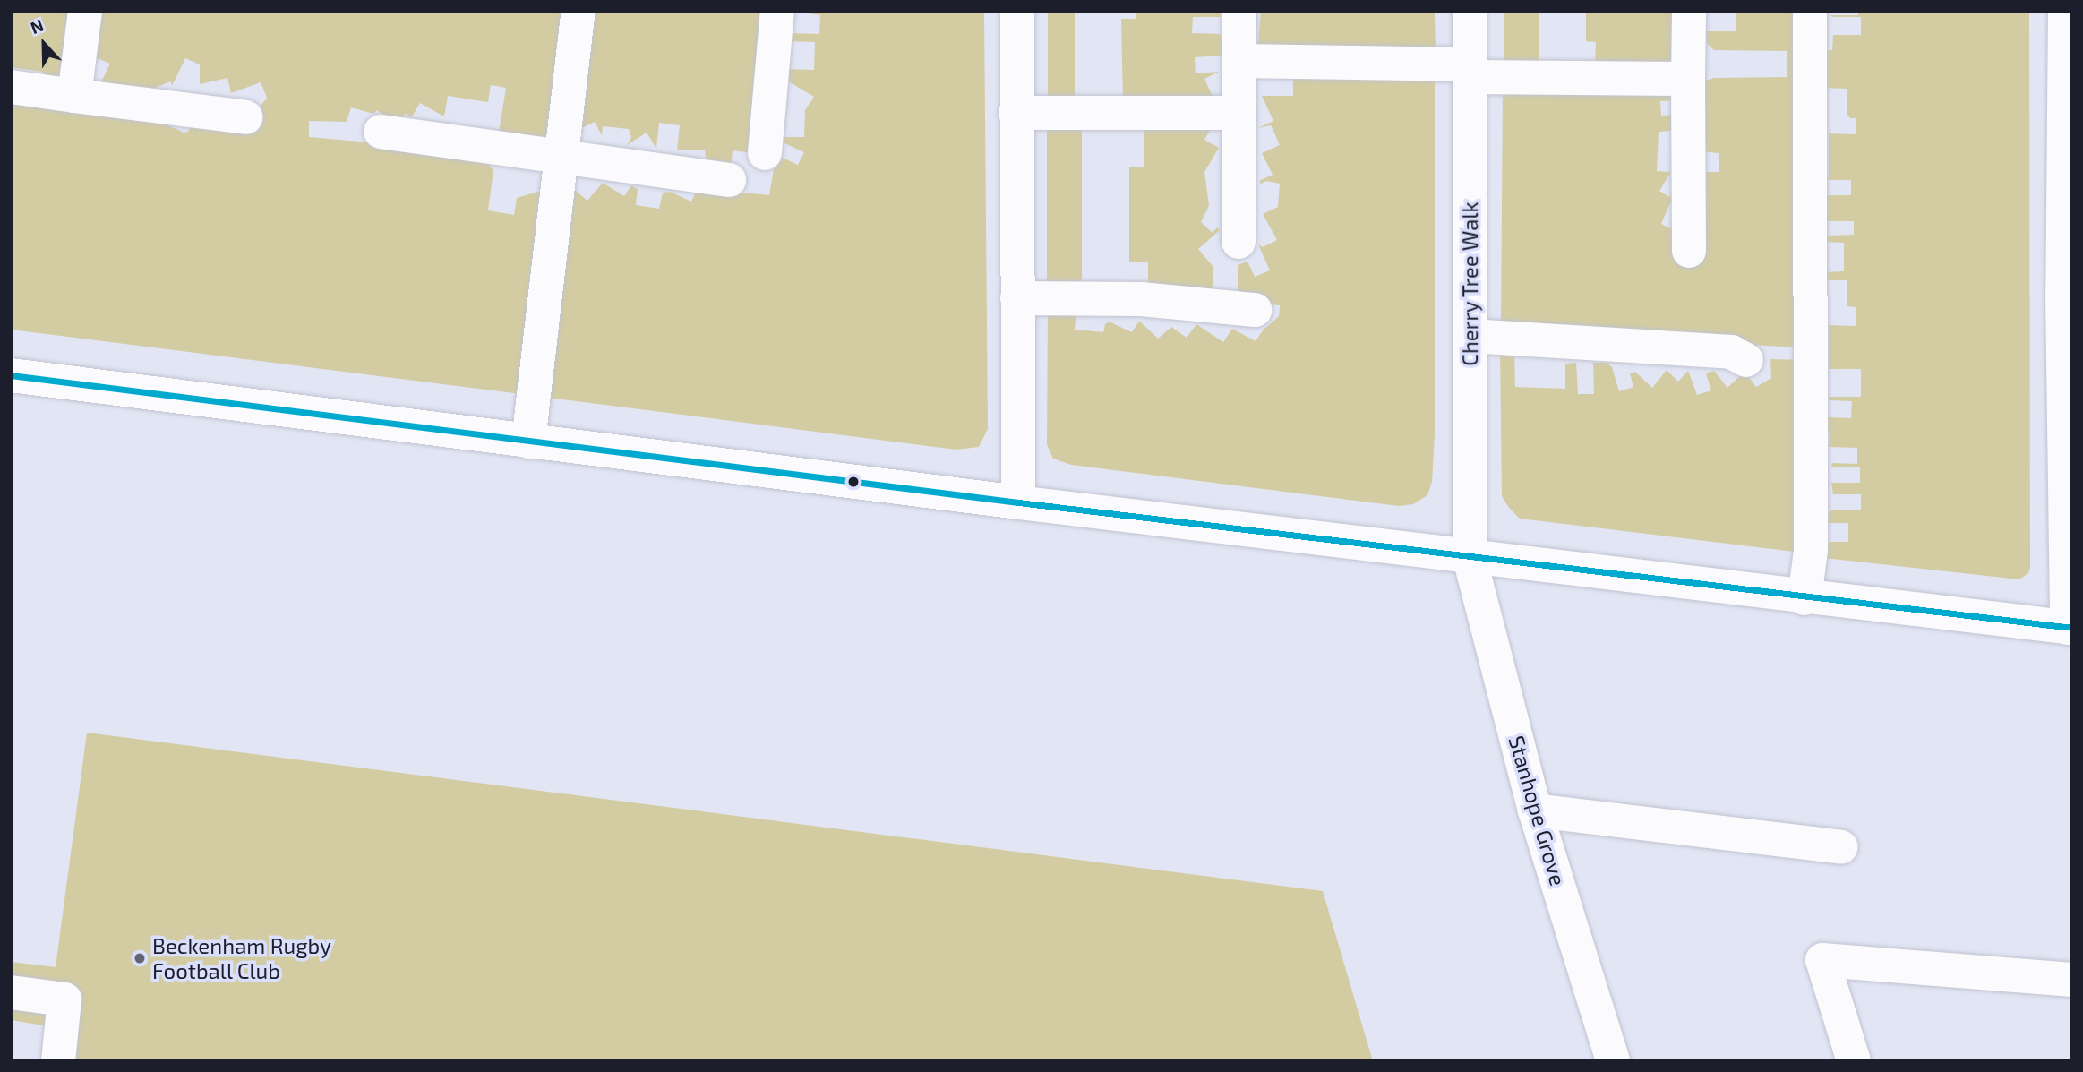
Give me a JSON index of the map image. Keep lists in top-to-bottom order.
{
  "streets": {
    "street": ["Cherry Tree Walk", "Stanhope Grove"]
  },
  "crossings": [
    ["Cherry Tree Walk", "Stanhope Grove"]
  ],
  "places": ["Beckenham Rugby Football Club"],
  "north": "top"
}
